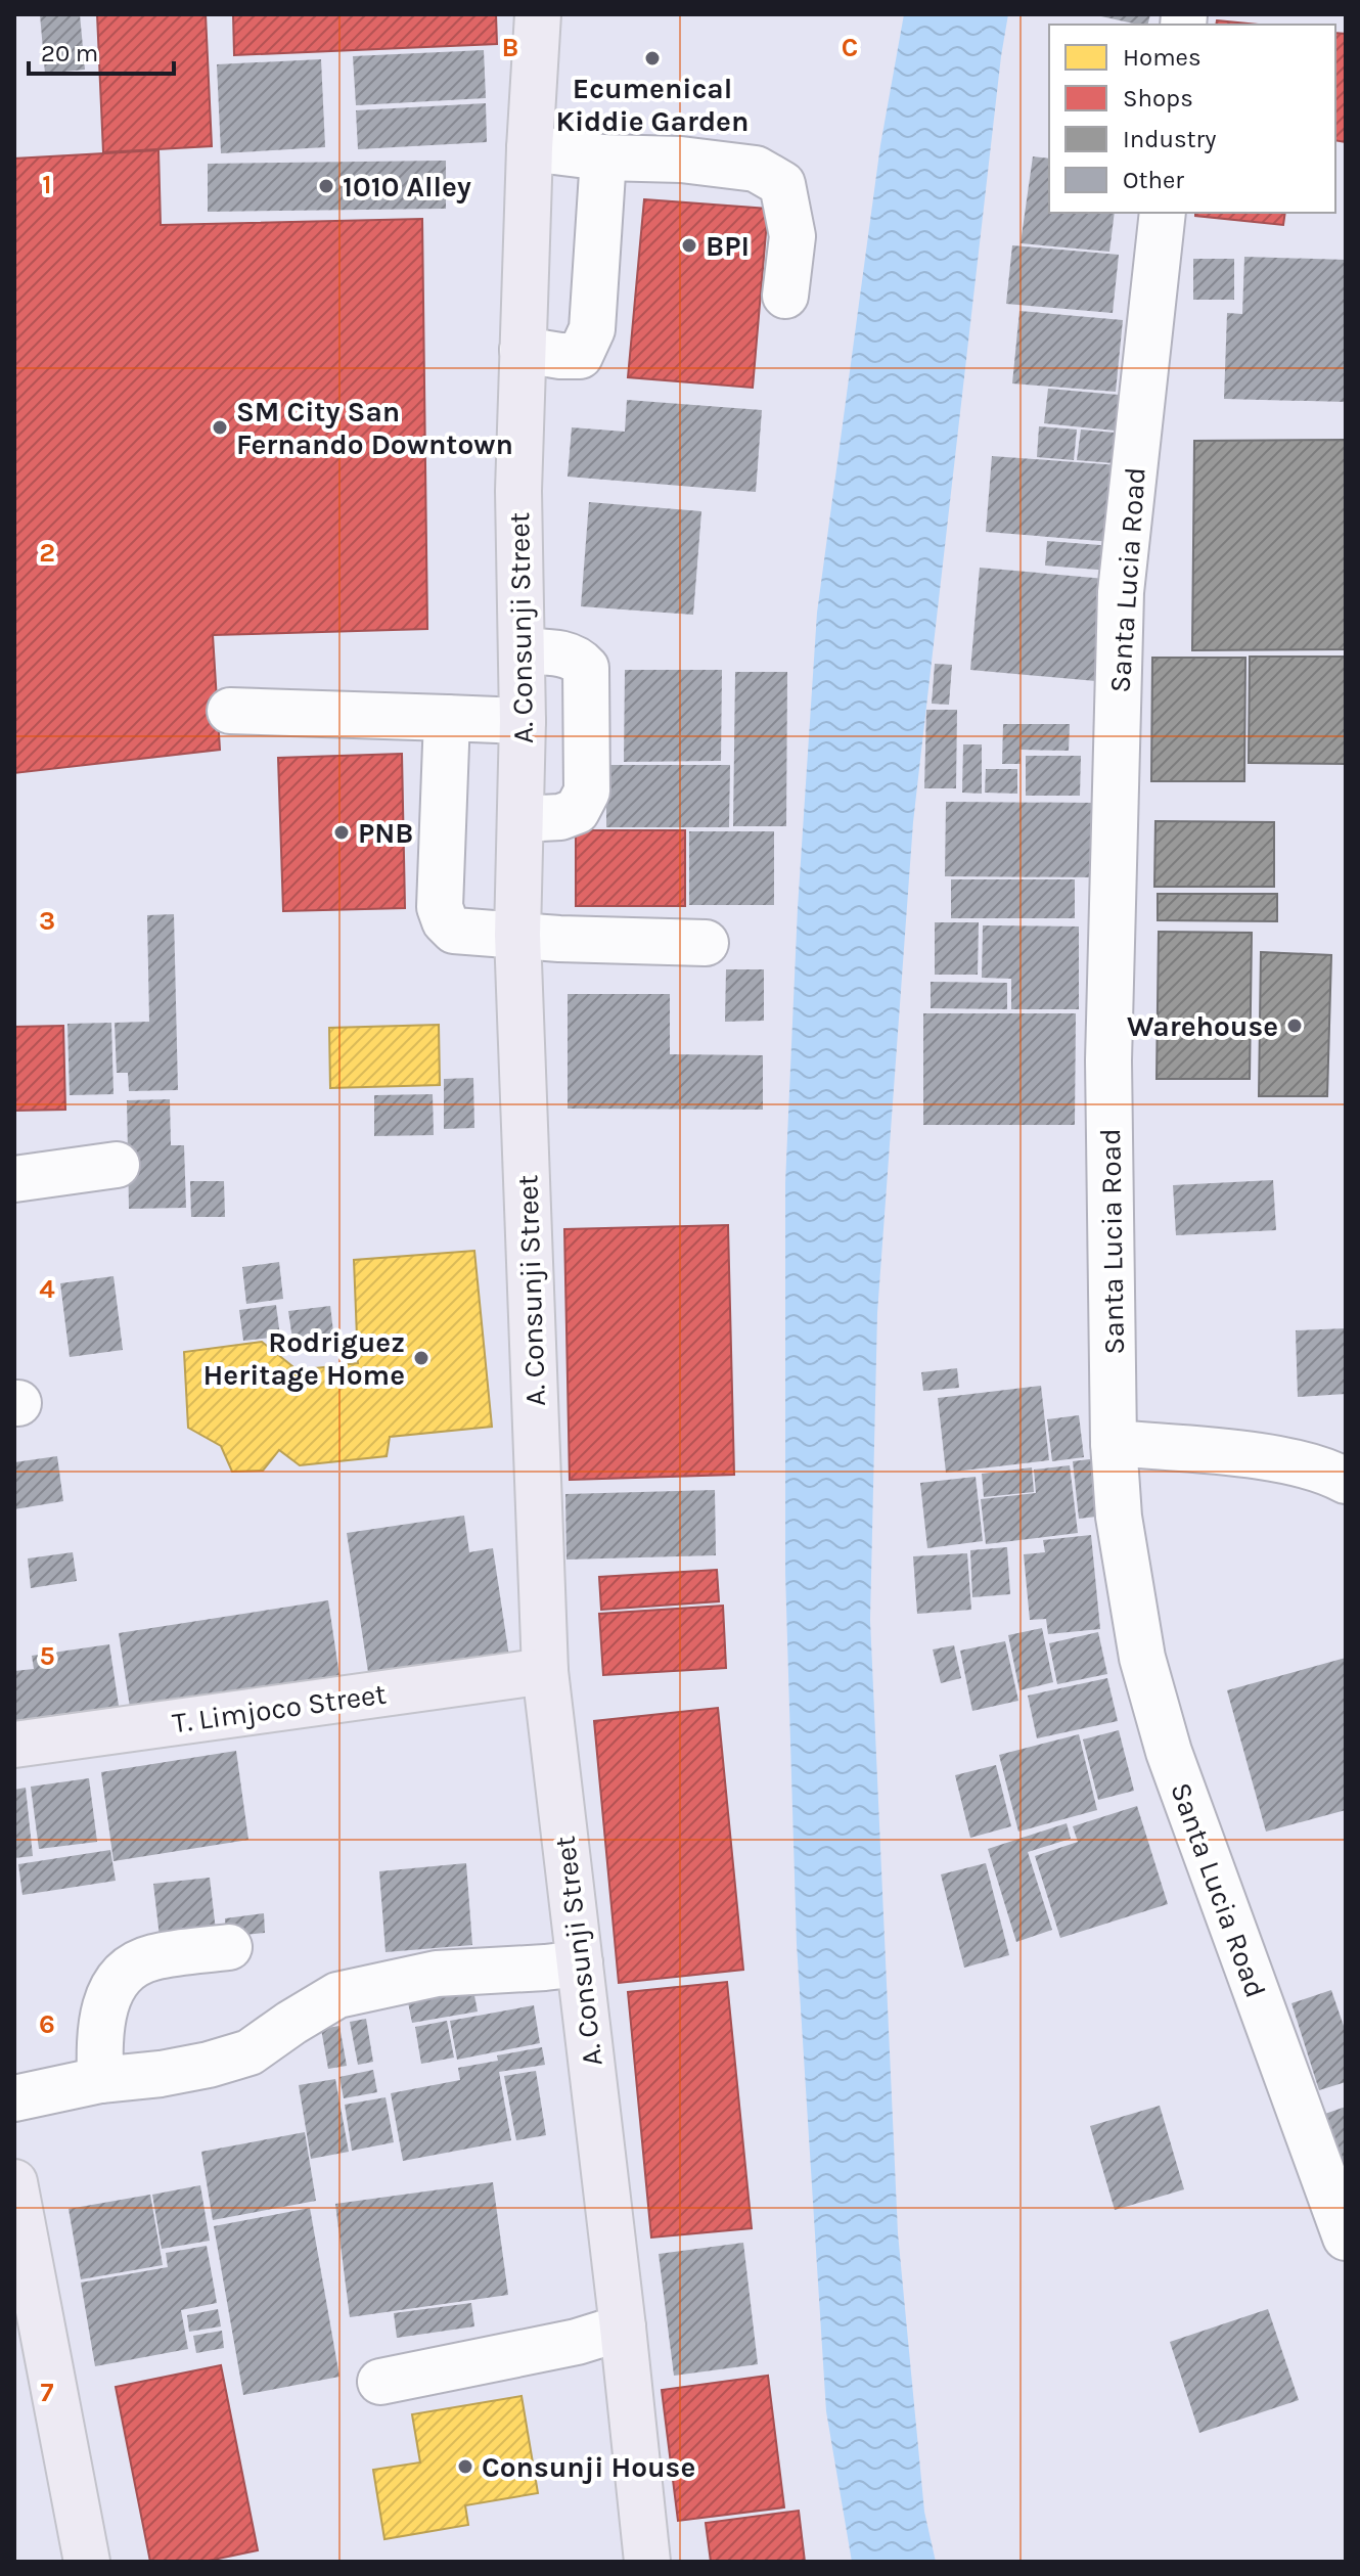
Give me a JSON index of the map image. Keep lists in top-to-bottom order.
{
  "streets": {
    "main road": ["A. Consunji Street", "T. Limjoco Street"],
    "street": ["Santa Lucia Road"]
  },
  "crossings": [
    ["A. Consunji Street", "T. Limjoco Street"]
  ],
  "places": [
    "Ecumenical Kiddie Garden",
    "1010 Alley",
    "BPI",
    "SM City San Fernando Downtown",
    "PNB",
    "Warehouse",
    "Rodriguez Heritage Home",
    "Consunji House"
  ],
  "legend": [
    "Homes",
    "Shops",
    "Industry",
    "Other"
  ],
  "scale_bar": "20 m",
  "grid": {
    "columns": ["B", "C"],
    "rows": [
      "1",
      "2",
      "3",
      "4",
      "5",
      "6",
      "7"
    ]
  }
}
